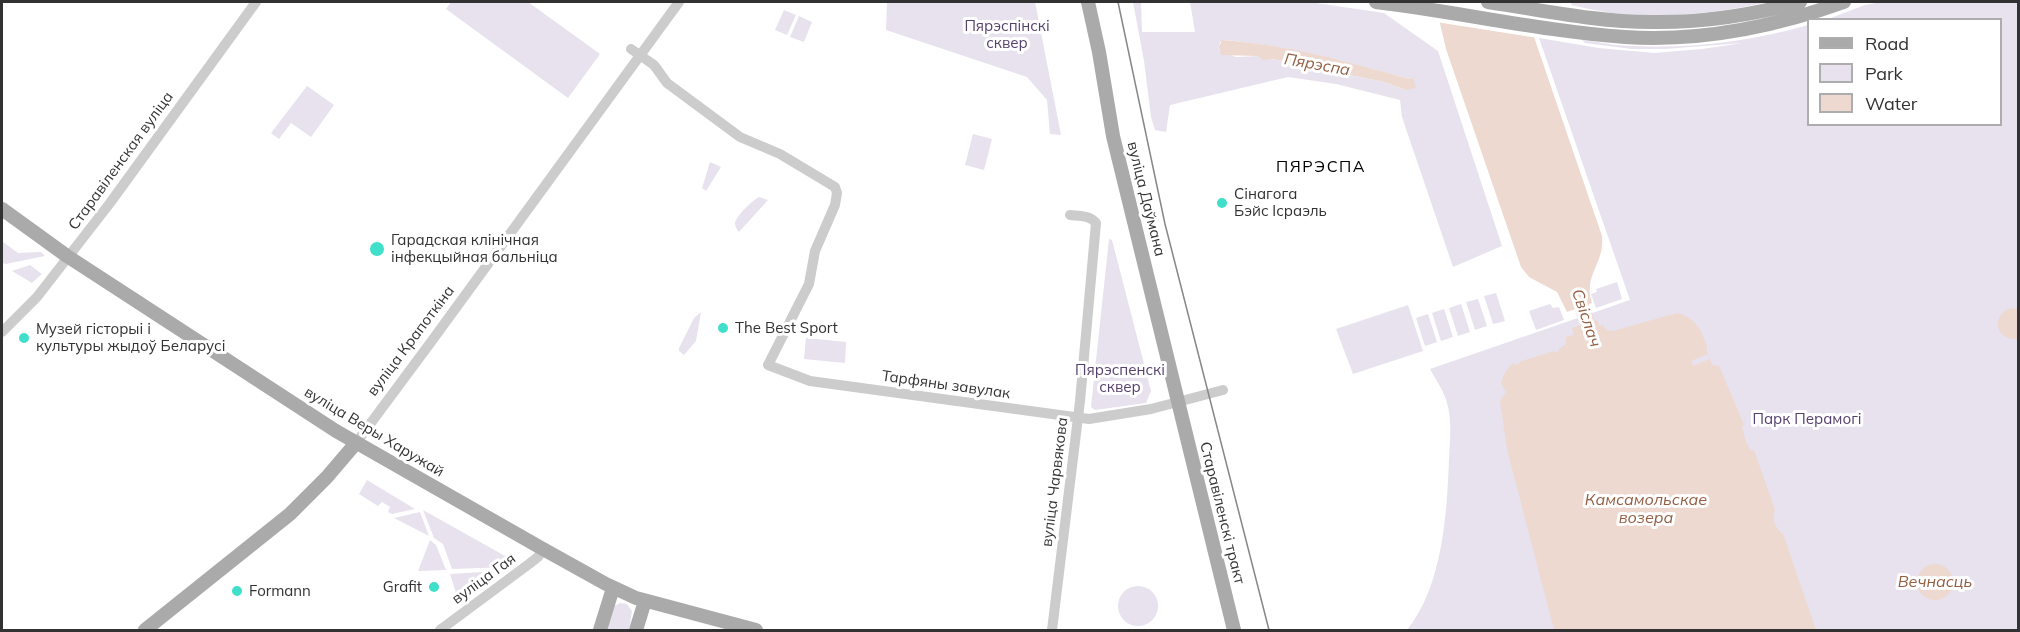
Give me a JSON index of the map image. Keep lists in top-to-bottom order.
{
  "streets": {
    "main road": [
      "вуліца Даўмана",
      "вуліца Крапоткіна",
      "вуліца Веры Харужай",
      "Старавіленскі тракт"
    ],
    "street": [
      "Старавіленская вуліца",
      "Тарфяны завулак",
      "вуліца Чарвякова",
      "вуліца Гая"
    ]
  },
  "crossings": [
    ["Старавіленская вуліца", "вуліца Веры Харужай"],
    ["вуліца Даўмана", "Тарфяны завулак"],
    ["вуліца Даўмана", "Старавіленскі тракт"],
    ["вуліца Крапоткіна", "Тарфяны завулак"],
    ["вуліца Крапоткіна", "вуліца Веры Харужай"],
    ["Тарфяны завулак", "вуліца Чарвякова"],
    ["Тарфяны завулак", "Старавіленскі тракт"],
    ["вуліца Веры Харужай", "вуліца Гая"]
  ],
  "districts": ["ПЯРЭСПА"],
  "water": [
    "Пярэспа",
    "Свіслач",
    "Камсамольскае возера",
    "Вечнасць"
  ],
  "parks": ["Пярэспінскі сквер", "Пярэспенскі сквер", "Парк Перамогі"],
  "places": [
    "Сінагога Бэйс Ісраэль",
    "Гарадская клінічная інфекцыйная бальніца",
    "The Best Sport",
    "Музей гісторыі і культуры жыдоў Беларусі",
    "Grafit",
    "Formann"
  ],
  "legend": ["Road", "Park", "Water"]
}
